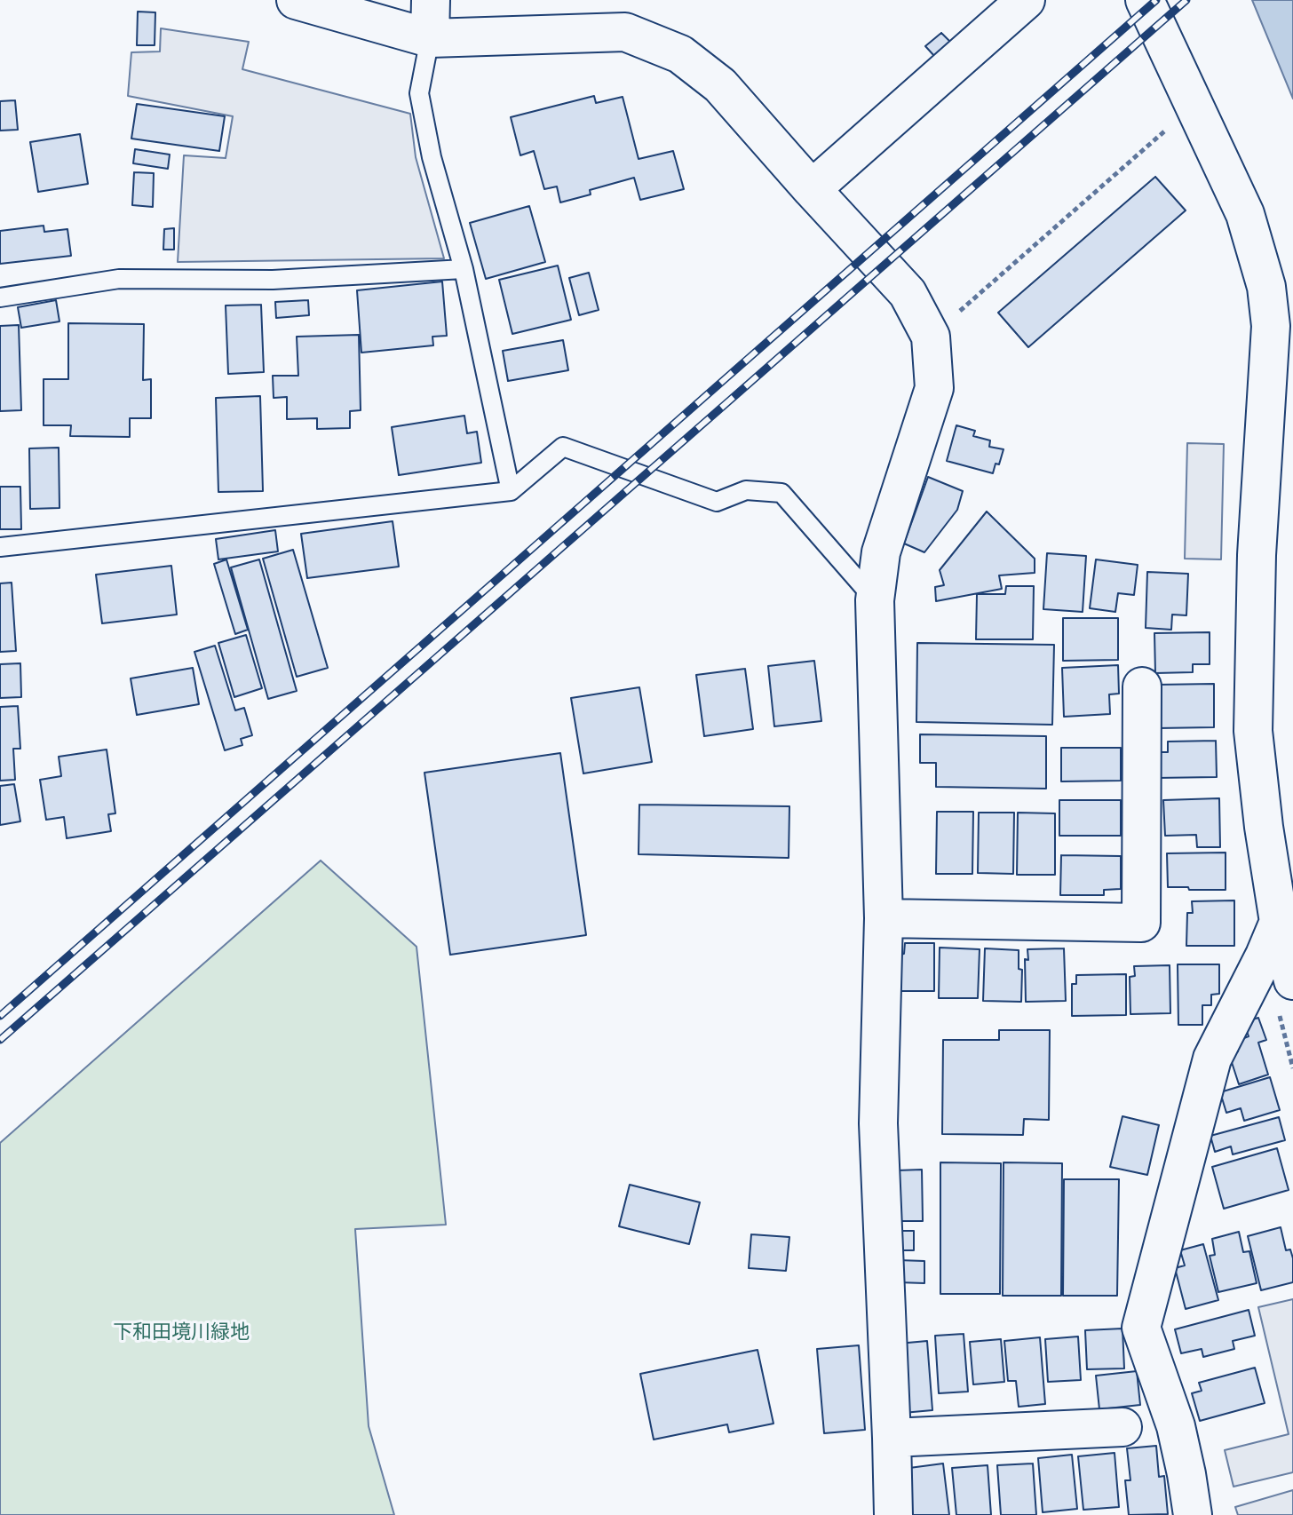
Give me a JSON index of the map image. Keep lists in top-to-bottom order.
{
  "parks": ["下和田境川緑地"]
}
